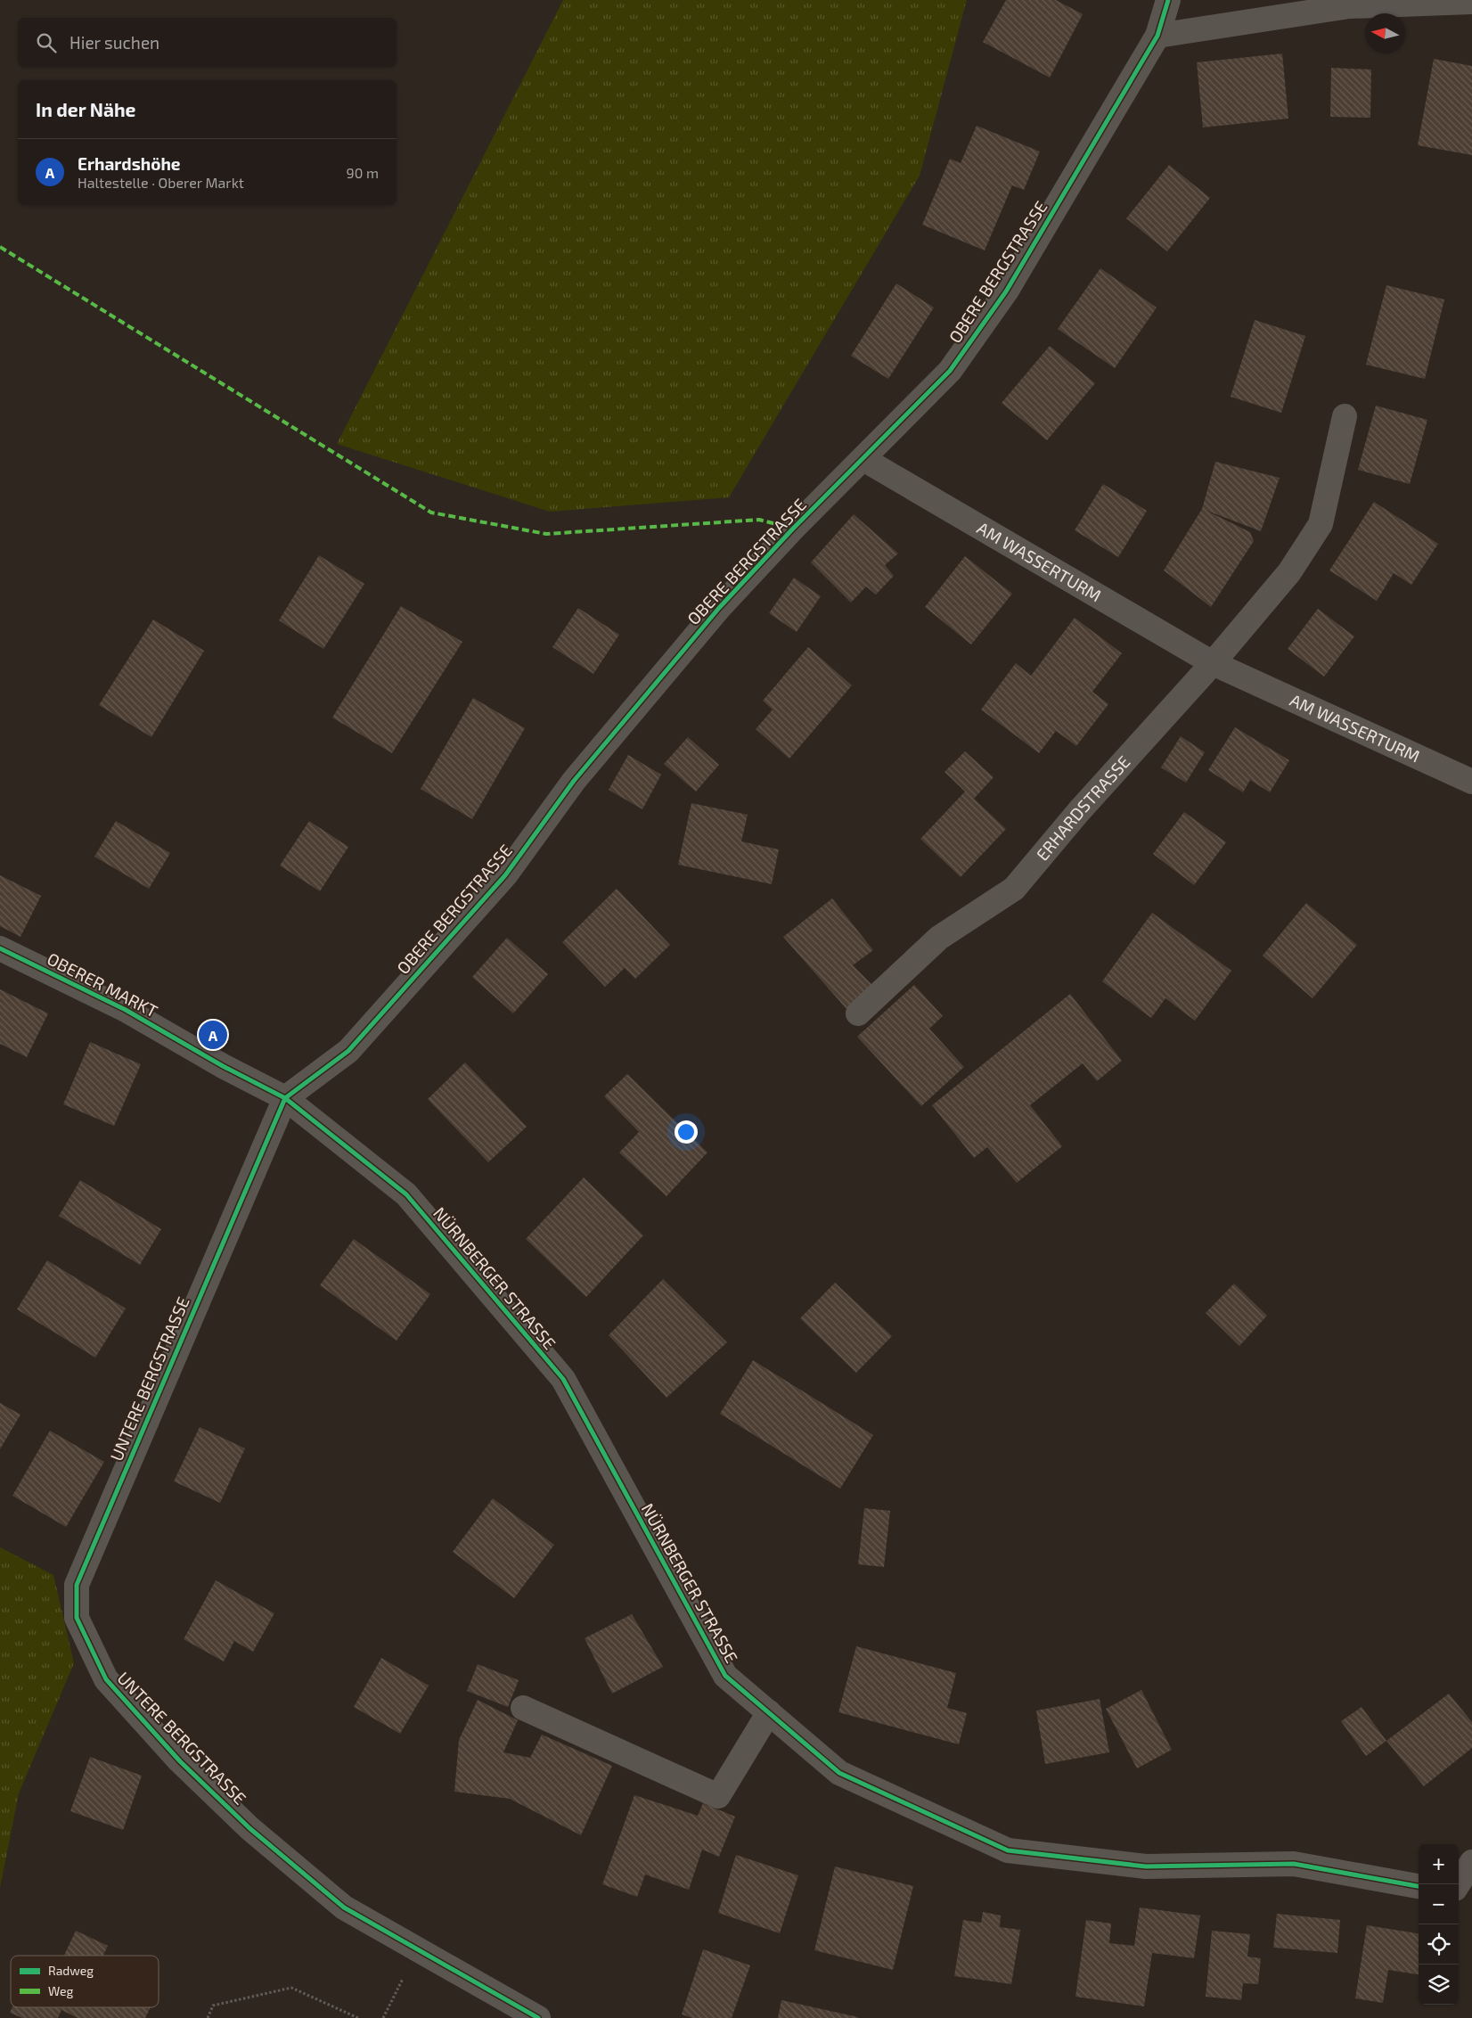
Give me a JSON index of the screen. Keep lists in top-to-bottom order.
{
  "streets": {
    "street": [
      "OBERE BERGSTRASSE",
      "AM WASSERTURM",
      "ERHARDSTRASSE",
      "OBERER MARKT",
      "NÜRNBERGER STRASSE",
      "UNTERE BERGSTRASSE"
    ]
  },
  "crossings": [
    ["OBERE BERGSTRASSE", "AM WASSERTURM"],
    ["OBERE BERGSTRASSE", "OBERER MARKT"],
    ["OBERE BERGSTRASSE", "NÜRNBERGER STRASSE"],
    ["OBERE BERGSTRASSE", "UNTERE BERGSTRASSE"],
    ["AM WASSERTURM", "ERHARDSTRASSE"],
    ["OBERER MARKT", "NÜRNBERGER STRASSE"],
    ["OBERER MARKT", "UNTERE BERGSTRASSE"],
    ["NÜRNBERGER STRASSE", "UNTERE BERGSTRASSE"]
  ],
  "legend": ["Radweg", "Weg"],
  "north": "left",
  "page": {
    "search": "Hier suchen",
    "heading": "In der Nähe",
    "list": [
      {
        "mark": "A",
        "name": "Erhardshöhe",
        "note": "Haltestelle · Oberer Markt",
        "value": "90 m"
      }
    ],
    "pins": "A",
    "map_buttons": ["+", "−"]
  }
}
